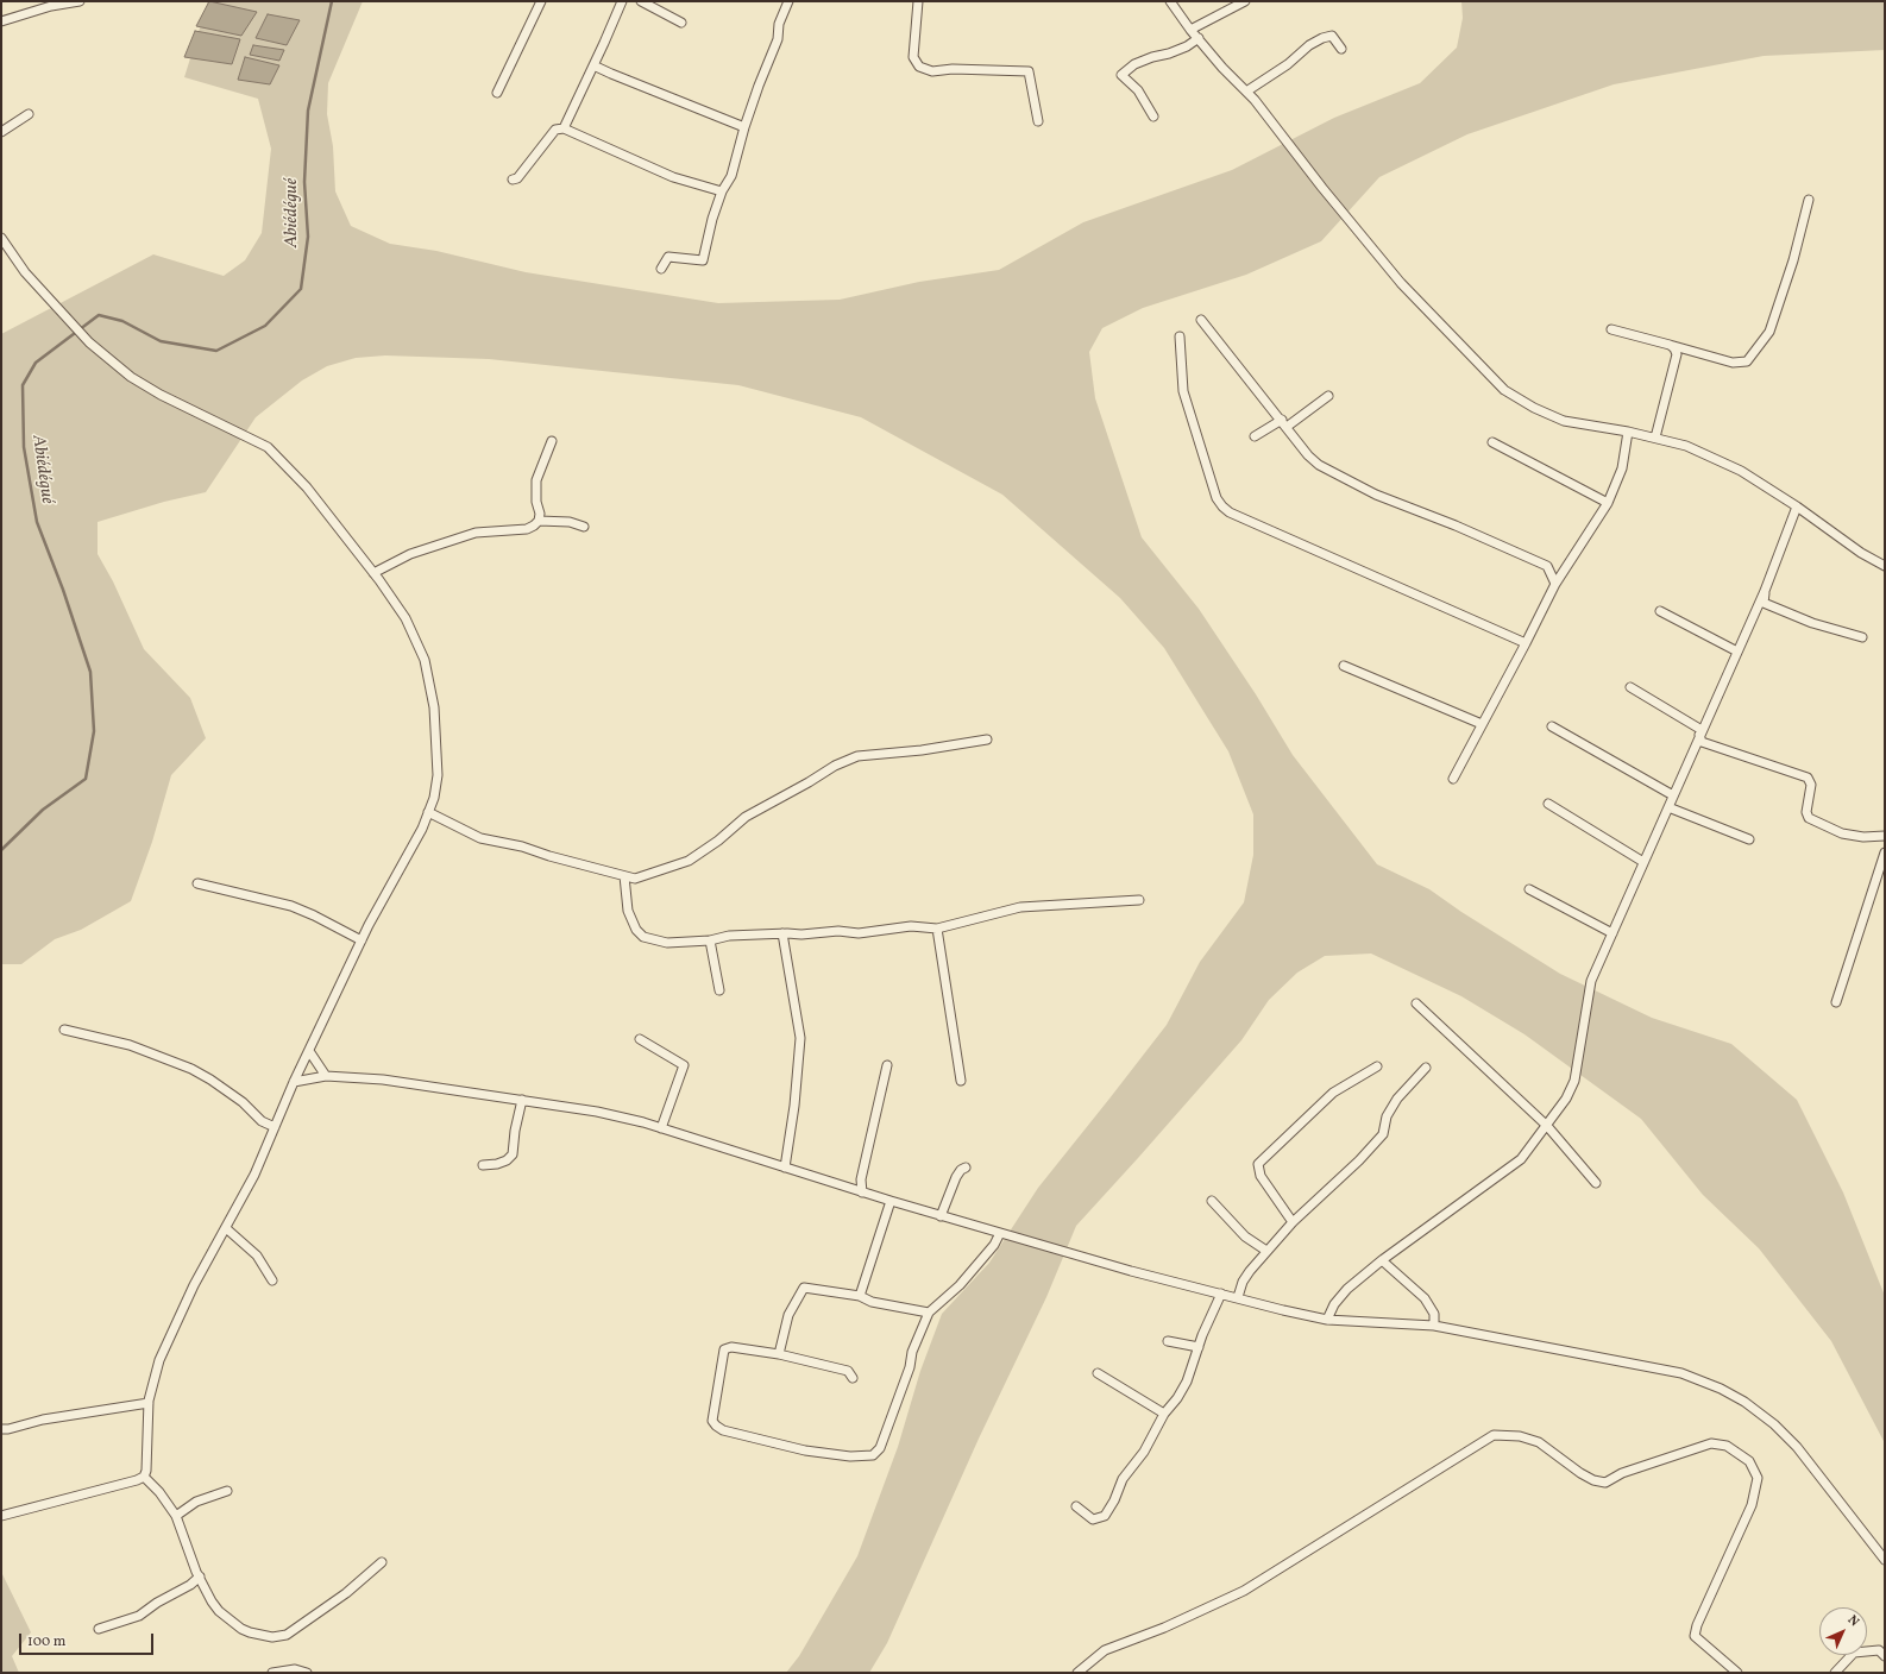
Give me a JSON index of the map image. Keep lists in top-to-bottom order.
{
  "water": ["Abiédégué"],
  "scale_bar": "100 m",
  "north": "top right"
}
